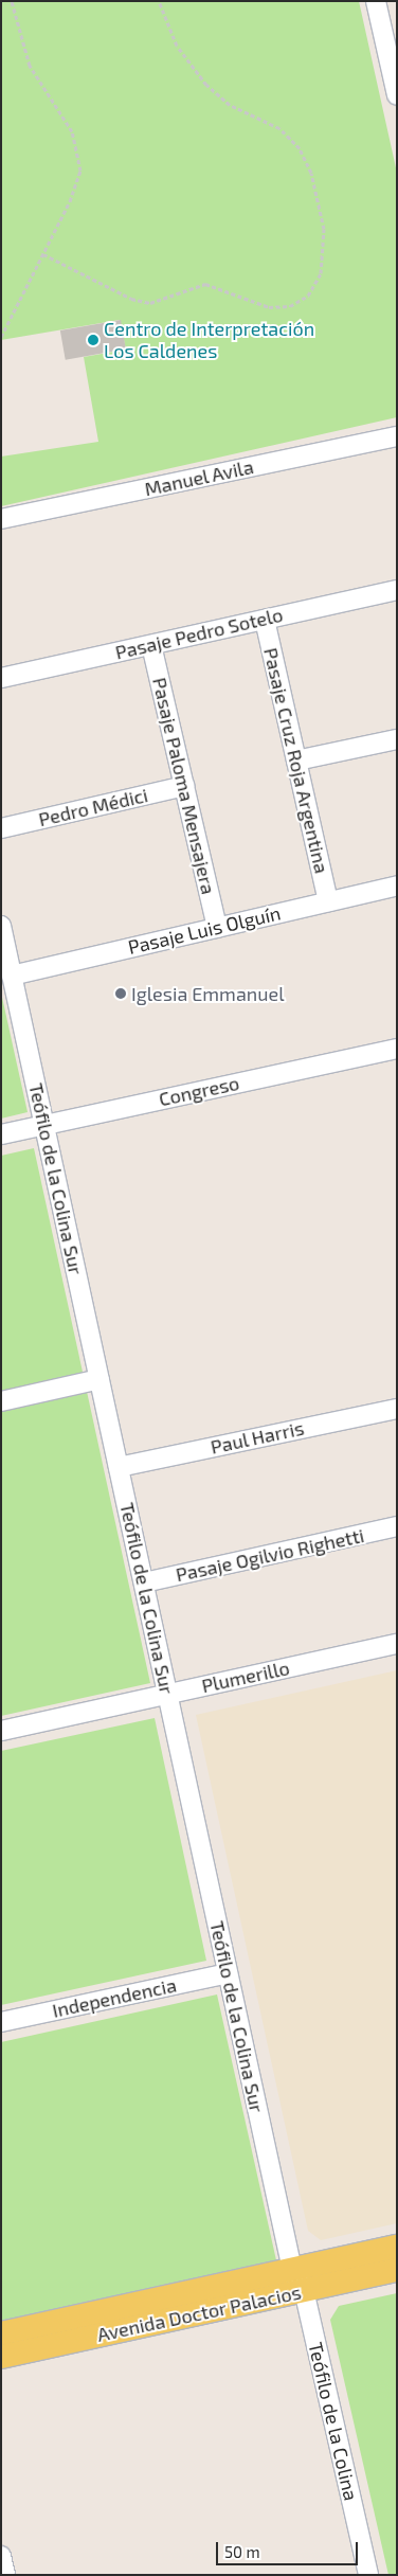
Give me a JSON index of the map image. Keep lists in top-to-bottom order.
{
  "streets": {
    "main road": ["Avenida Doctor Palacios"],
    "street": [
      "Manuel Avila",
      "Pasaje Pedro Sotelo",
      "Pasaje Cruz Roja Argentina",
      "Pasaje Paloma Mensajera",
      "Pedro Médici",
      "Pasaje Luis Olguín",
      "Congreso",
      "Teófilo de la Colina Sur",
      "Paul Harris",
      "Pasaje Ogilvio Righetti",
      "Plumerillo",
      "Independencia",
      "Teófilo de la Colina"
    ]
  },
  "crossings": [
    ["Pasaje Pedro Sotelo", "Pasaje Cruz Roja Argentina"],
    ["Pasaje Pedro Sotelo", "Pasaje Paloma Mensajera"],
    ["Pasaje Cruz Roja Argentina", "Pasaje Luis Olguín"],
    ["Pasaje Paloma Mensajera", "Pedro Médici"],
    ["Pasaje Paloma Mensajera", "Pasaje Luis Olguín"],
    ["Pasaje Luis Olguín", "Teófilo de la Colina Sur"],
    ["Congreso", "Teófilo de la Colina Sur"],
    ["Teófilo de la Colina Sur", "Paul Harris"],
    ["Teófilo de la Colina Sur", "Pasaje Ogilvio Righetti"],
    ["Teófilo de la Colina Sur", "Plumerillo"],
    ["Teófilo de la Colina Sur", "Independencia"],
    ["Teófilo de la Colina Sur", "Avenida Doctor Palacios"],
    ["Teófilo de la Colina Sur", "Teófilo de la Colina"],
    ["Avenida Doctor Palacios", "Teófilo de la Colina"]
  ],
  "places": ["Centro de Interpretación Los Caldenes", "Iglesia Emmanuel"],
  "scale_bar": "50 m"
}
